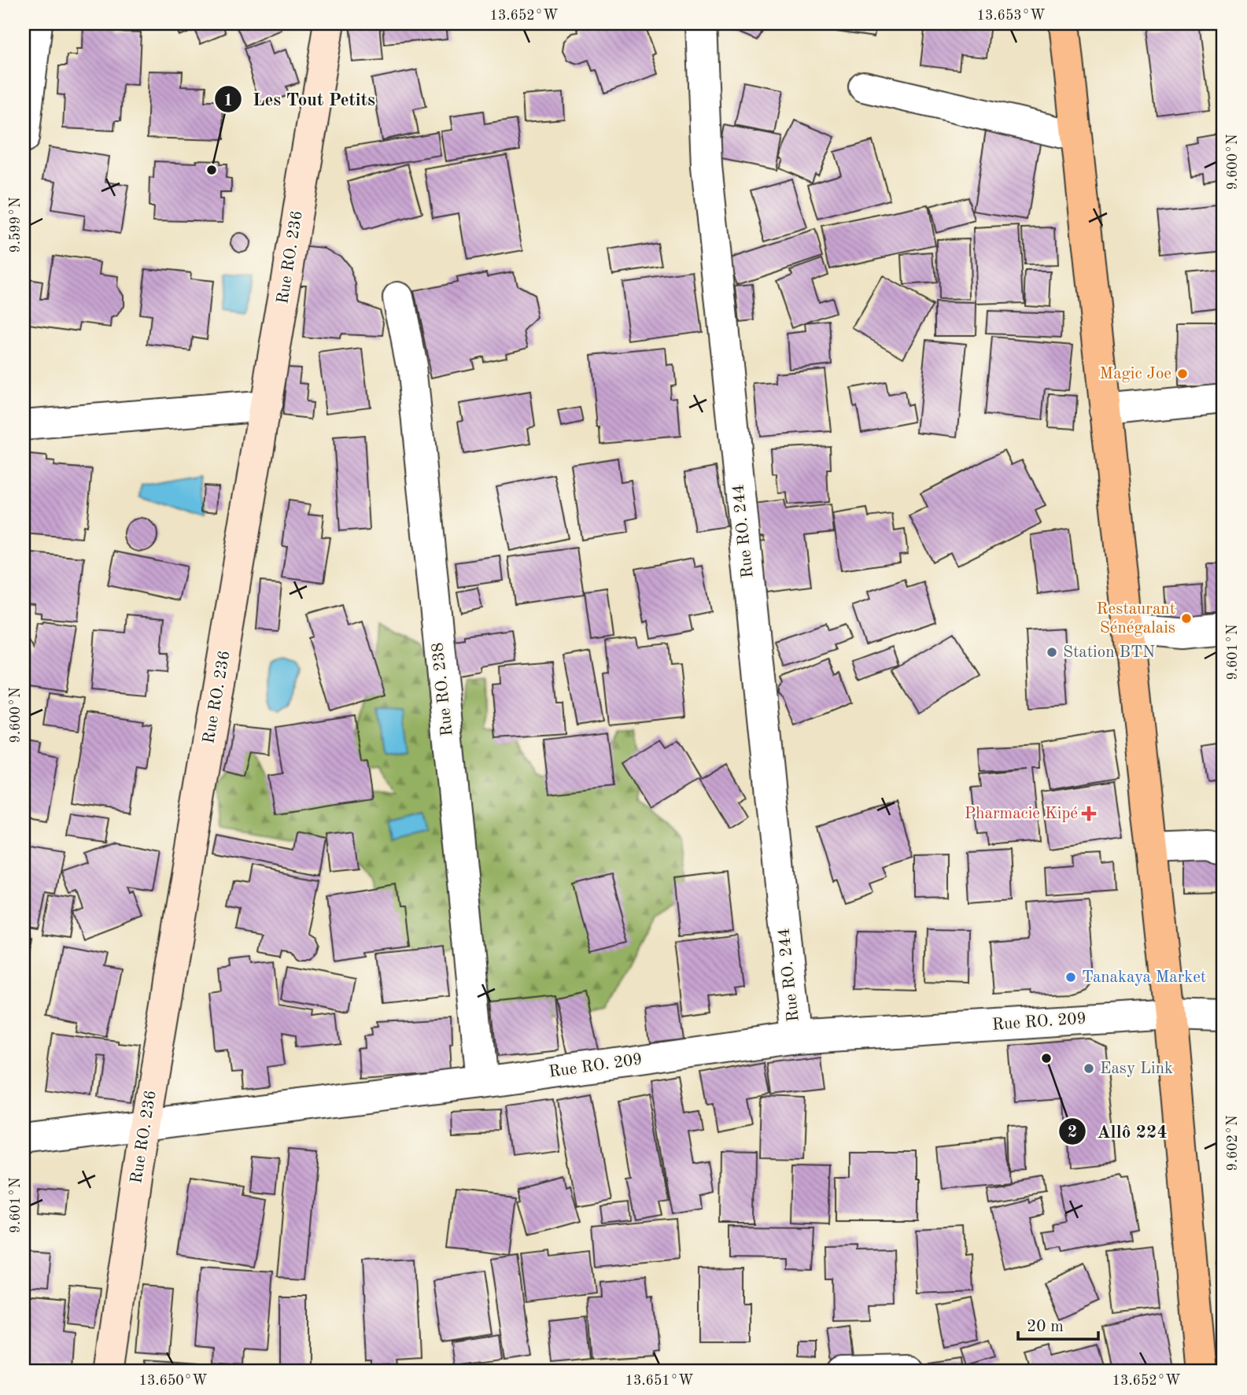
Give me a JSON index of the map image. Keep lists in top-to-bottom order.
{
  "streets": {
    "street": [
      "Rue RO. 236",
      "Rue RO. 244",
      "Rue RO. 238",
      "Rue RO. 209"
    ]
  },
  "crossings": [
    ["Rue RO. 236", "Rue RO. 209"],
    ["Rue RO. 244", "Rue RO. 209"],
    ["Rue RO. 238", "Rue RO. 209"]
  ],
  "places": {
    "other": [
      "Les Tout Petits",
      "Magic Joe",
      "Restaurant Sénégalais",
      "Station BTN",
      "Tanakaya Market",
      "Allô 224",
      "Easy Link"
    ],
    "health": ["Pharmacie Kipé"]
  },
  "scale_bar": "20 m",
  "coordinates": [
    "13.652°W",
    "13.653°W",
    "9.600°N",
    "9.599°N",
    "9.601°N",
    "9.602°N",
    "13.650°W",
    "13.651°W"
  ]
}
